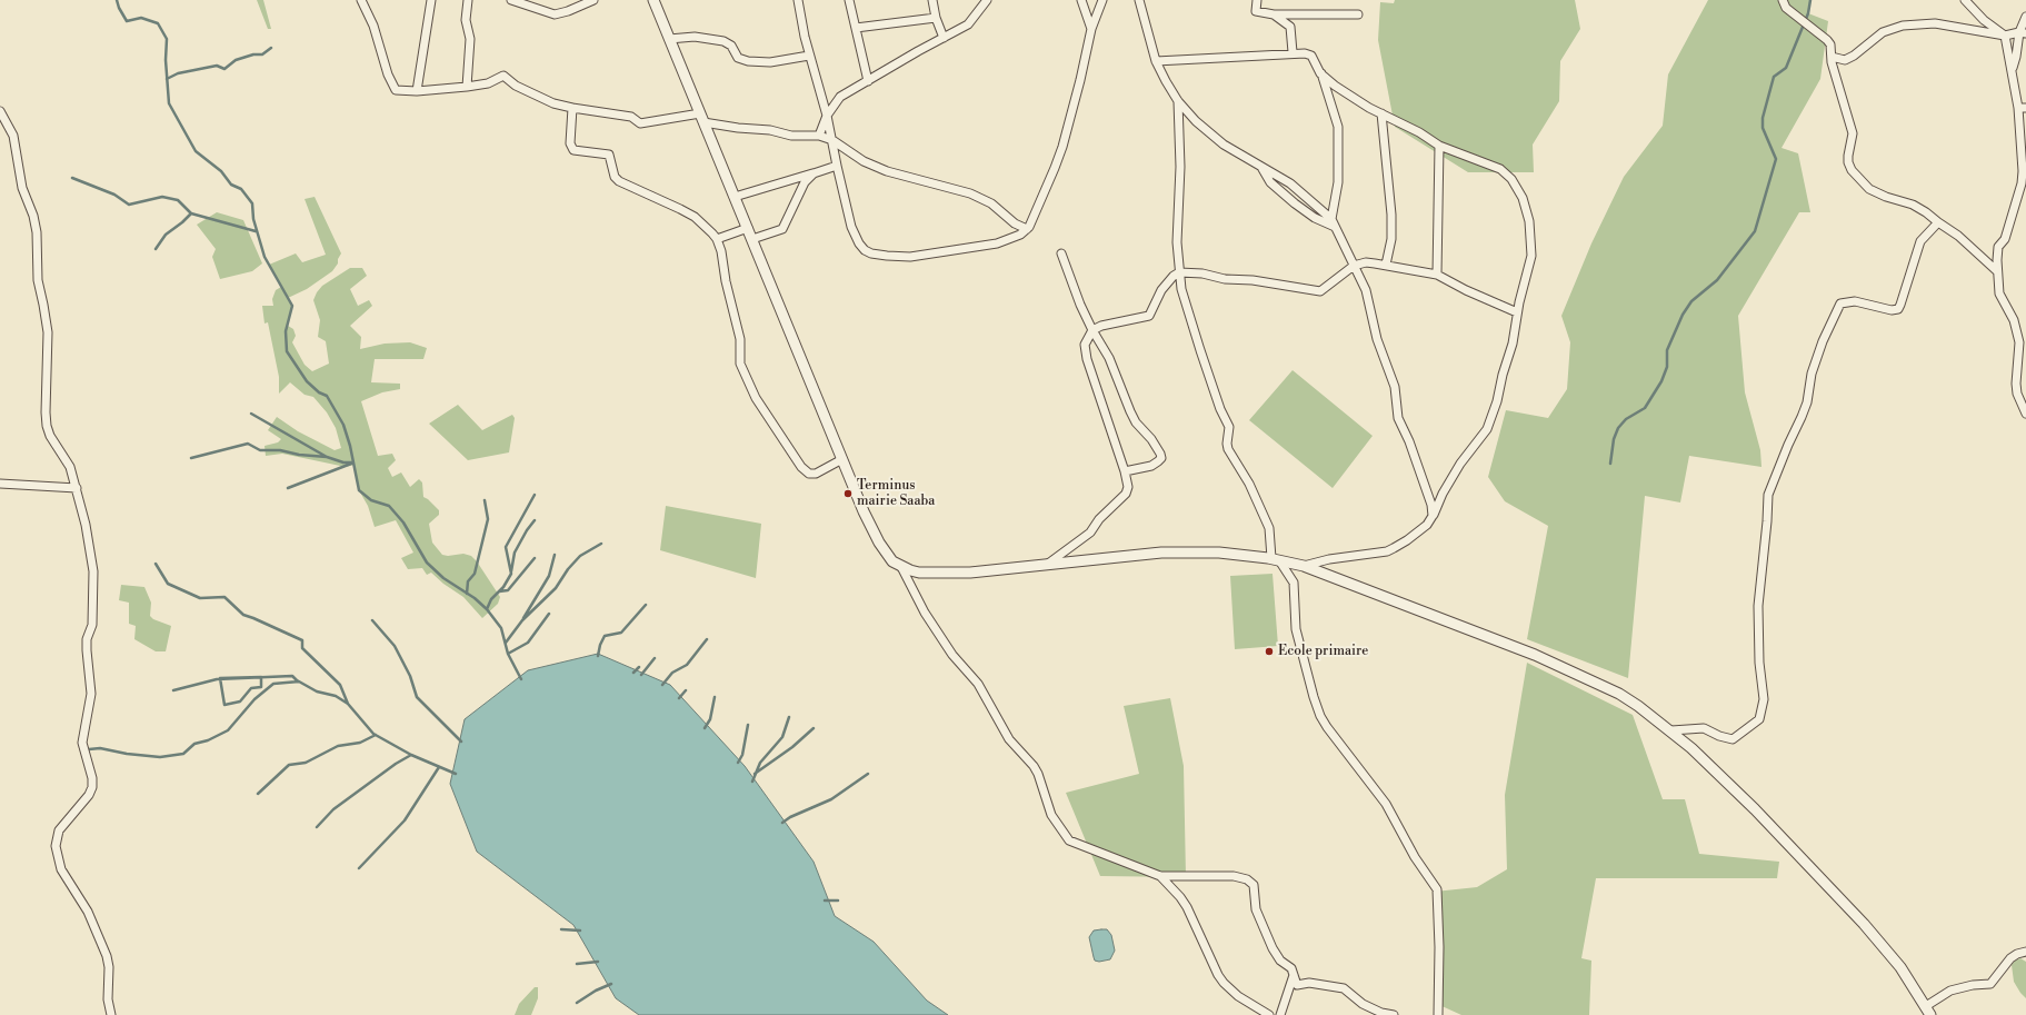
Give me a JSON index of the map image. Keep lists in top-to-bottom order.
{
  "places": ["Terminus mairie Saaba", "Ecole primaire"]
}
